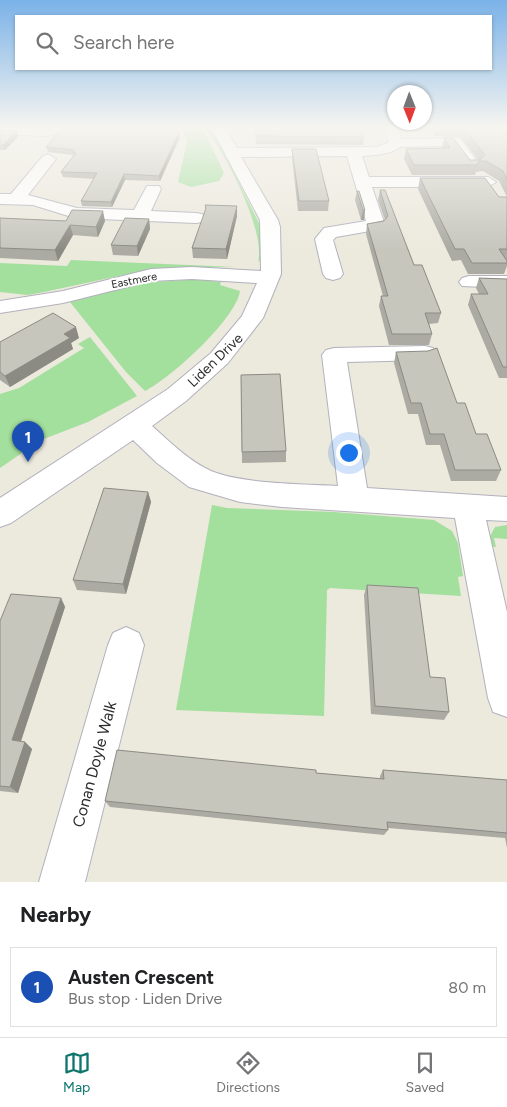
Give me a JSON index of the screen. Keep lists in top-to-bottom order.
{
  "streets": {
    "street": ["Eastmere", "Liden Drive", "Conan Doyle Walk"]
  },
  "crossings": [
    ["Eastmere", "Liden Drive"]
  ],
  "north": "bottom",
  "page": {
    "search": "Search here",
    "pins": "1",
    "heading": "Nearby",
    "list": [
      {
        "mark": "1",
        "name": "Austen Crescent",
        "note": "Bus stop · Liden Drive",
        "value": "80 m"
      }
    ],
    "nav": ["Map", "Directions", "Saved"]
  }
}
